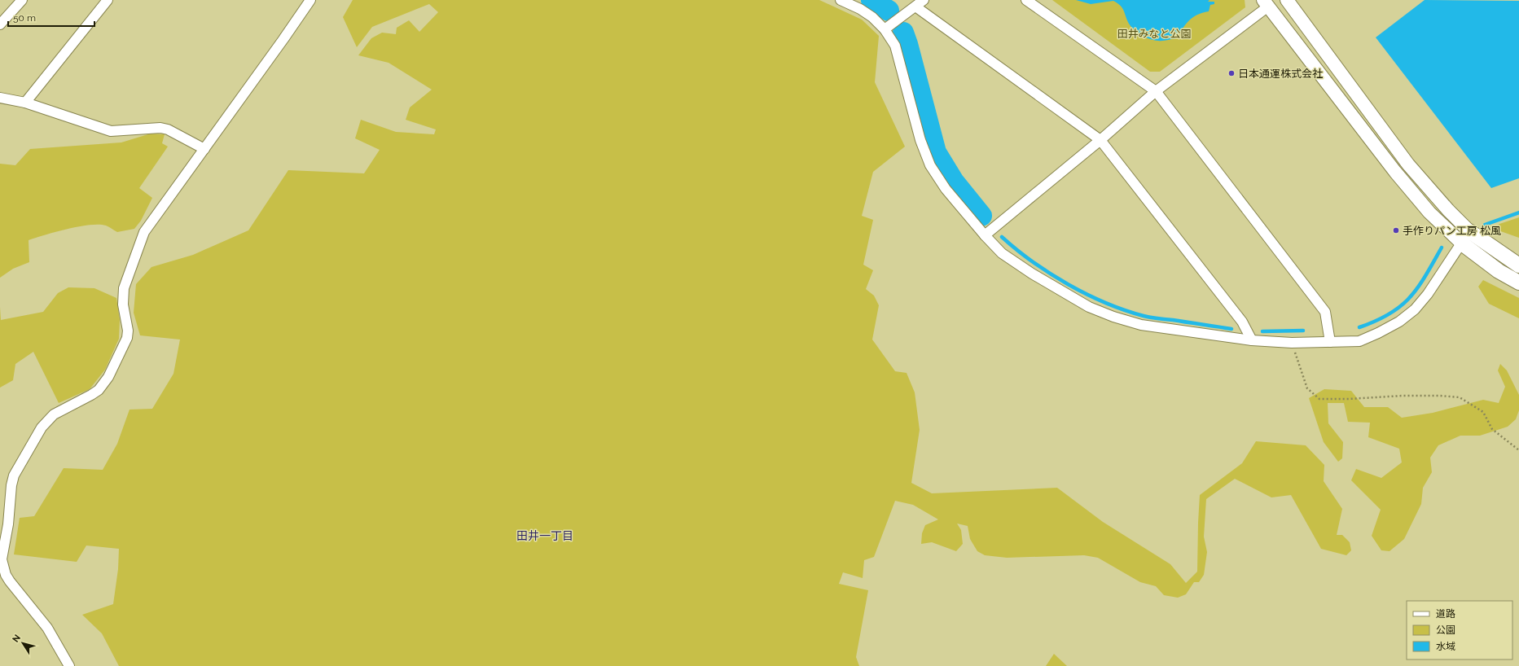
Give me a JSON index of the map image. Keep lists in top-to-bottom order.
{
  "districts": ["田井一丁目"],
  "parks": ["田井みなと公園"],
  "places": ["日本通運株式会社", "手作りパン工房 松風"],
  "legend": ["道路", "公園", "水域"],
  "scale_bar": "50 m",
  "north": "top left"
}
